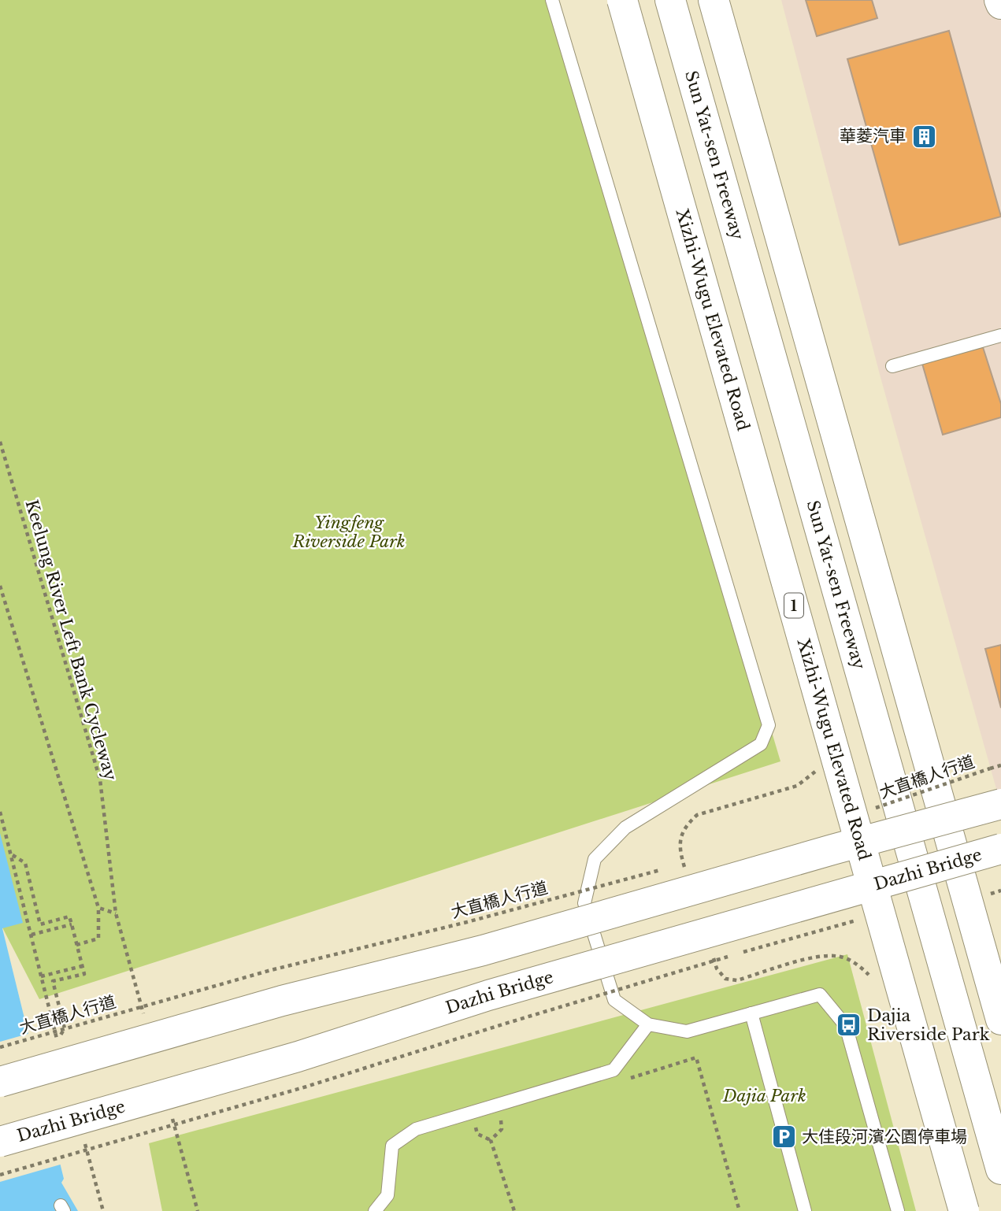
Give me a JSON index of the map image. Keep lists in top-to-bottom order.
{
  "streets": {
    "main road": [
      "Sun Yat-sen Freeway",
      "Xizhi-Wugu Elevated Road",
      "1",
      "Dazhi Bridge"
    ],
    "path": ["Keelung River Left Bank Cycleway", "大直橋人行道"]
  },
  "parks": ["Yingfeng Riverside Park", "Dajia Park"],
  "places": {
    "building": ["華菱汽車"],
    "bus stop": ["Dajia Riverside Park"],
    "parking": ["大佳段河濱公園停車場"]
  }
}
